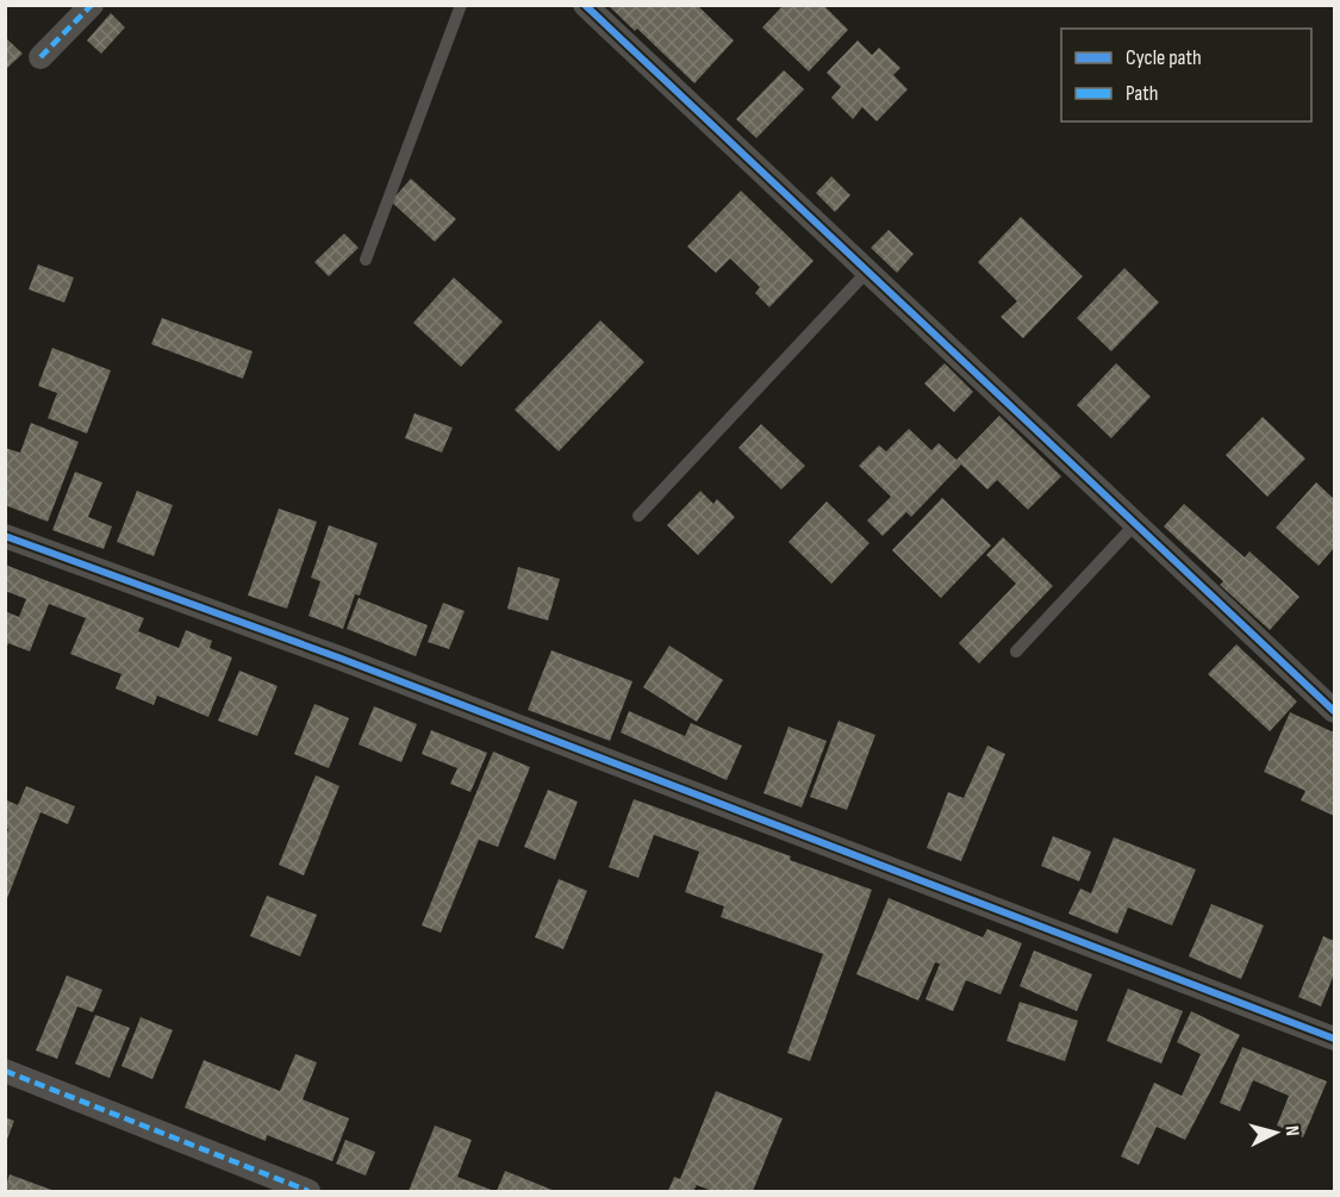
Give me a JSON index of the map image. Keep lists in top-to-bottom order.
{
  "legend": ["Cycle path", "Path"],
  "north": "right"
}
